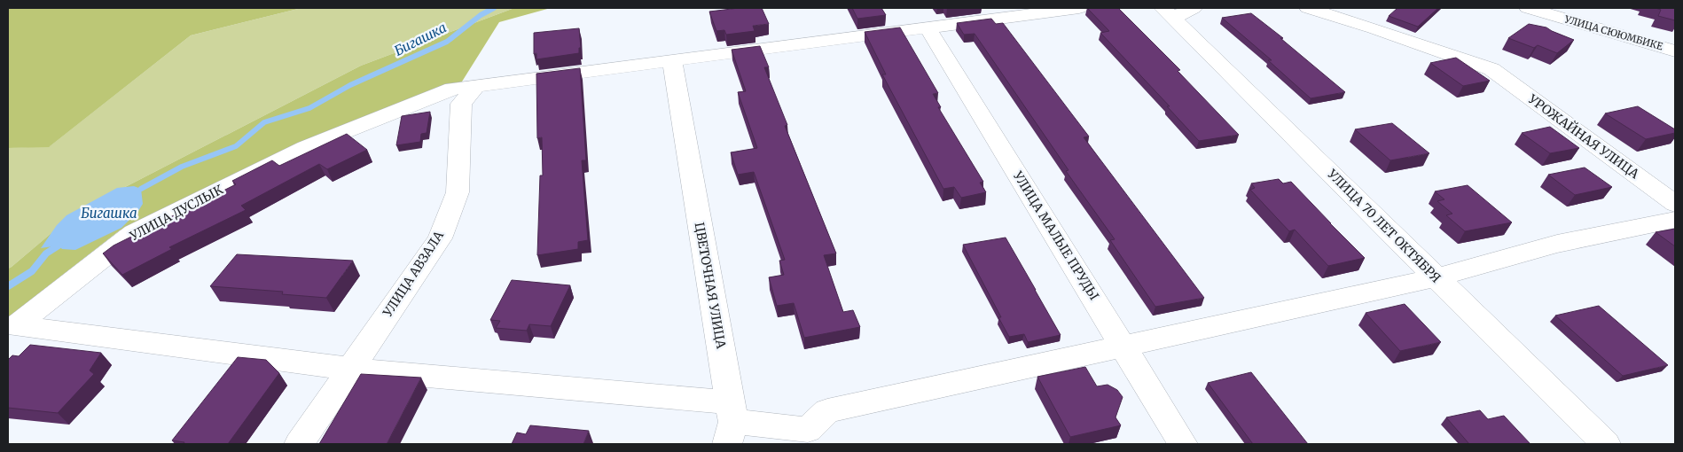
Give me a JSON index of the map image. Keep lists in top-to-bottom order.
{
  "streets": {
    "street": [
      "УЛИЦА СЮЮМБИКЕ",
      "УРОЖАЙНАЯ УЛИЦА",
      "УЛИЦА ДУСЛЫК",
      "УЛИЦА 70 ЛЕТ ОКТЯБРЯ",
      "УЛИЦА МАЛЫЕ ПРУДЫ",
      "УЛИЦА АВЗАЛА",
      "ЦВЕТОЧНАЯ УЛИЦА"
    ]
  },
  "crossings": [
    ["УЛИЦА ДУСЛЫК", "УЛИЦА МАЛЫЕ ПРУДЫ"],
    ["УЛИЦА ДУСЛЫК", "УЛИЦА АВЗАЛА"],
    ["УЛИЦА ДУСЛЫК", "ЦВЕТОЧНАЯ УЛИЦА"]
  ],
  "water": ["Бигашка"]
}
